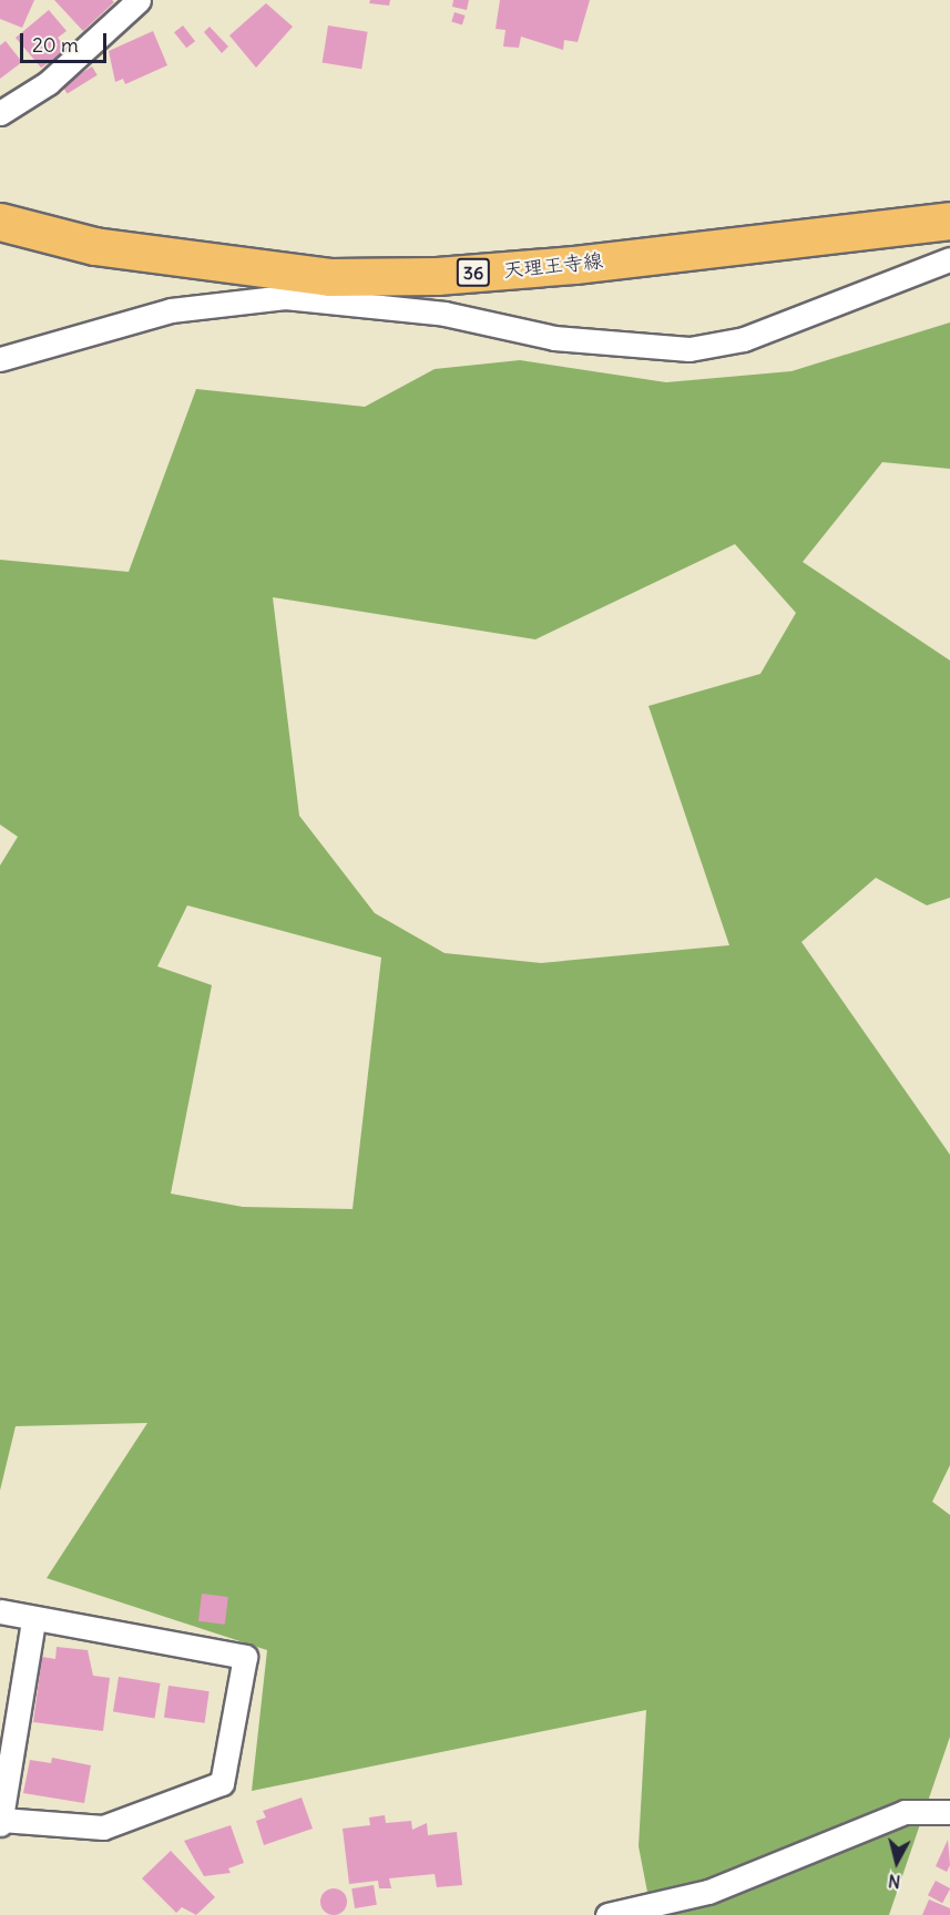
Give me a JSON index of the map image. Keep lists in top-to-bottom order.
{
  "streets": {
    "main road": ["天理王寺線", "36"]
  },
  "scale_bar": "20 m",
  "north": "bottom"
}
